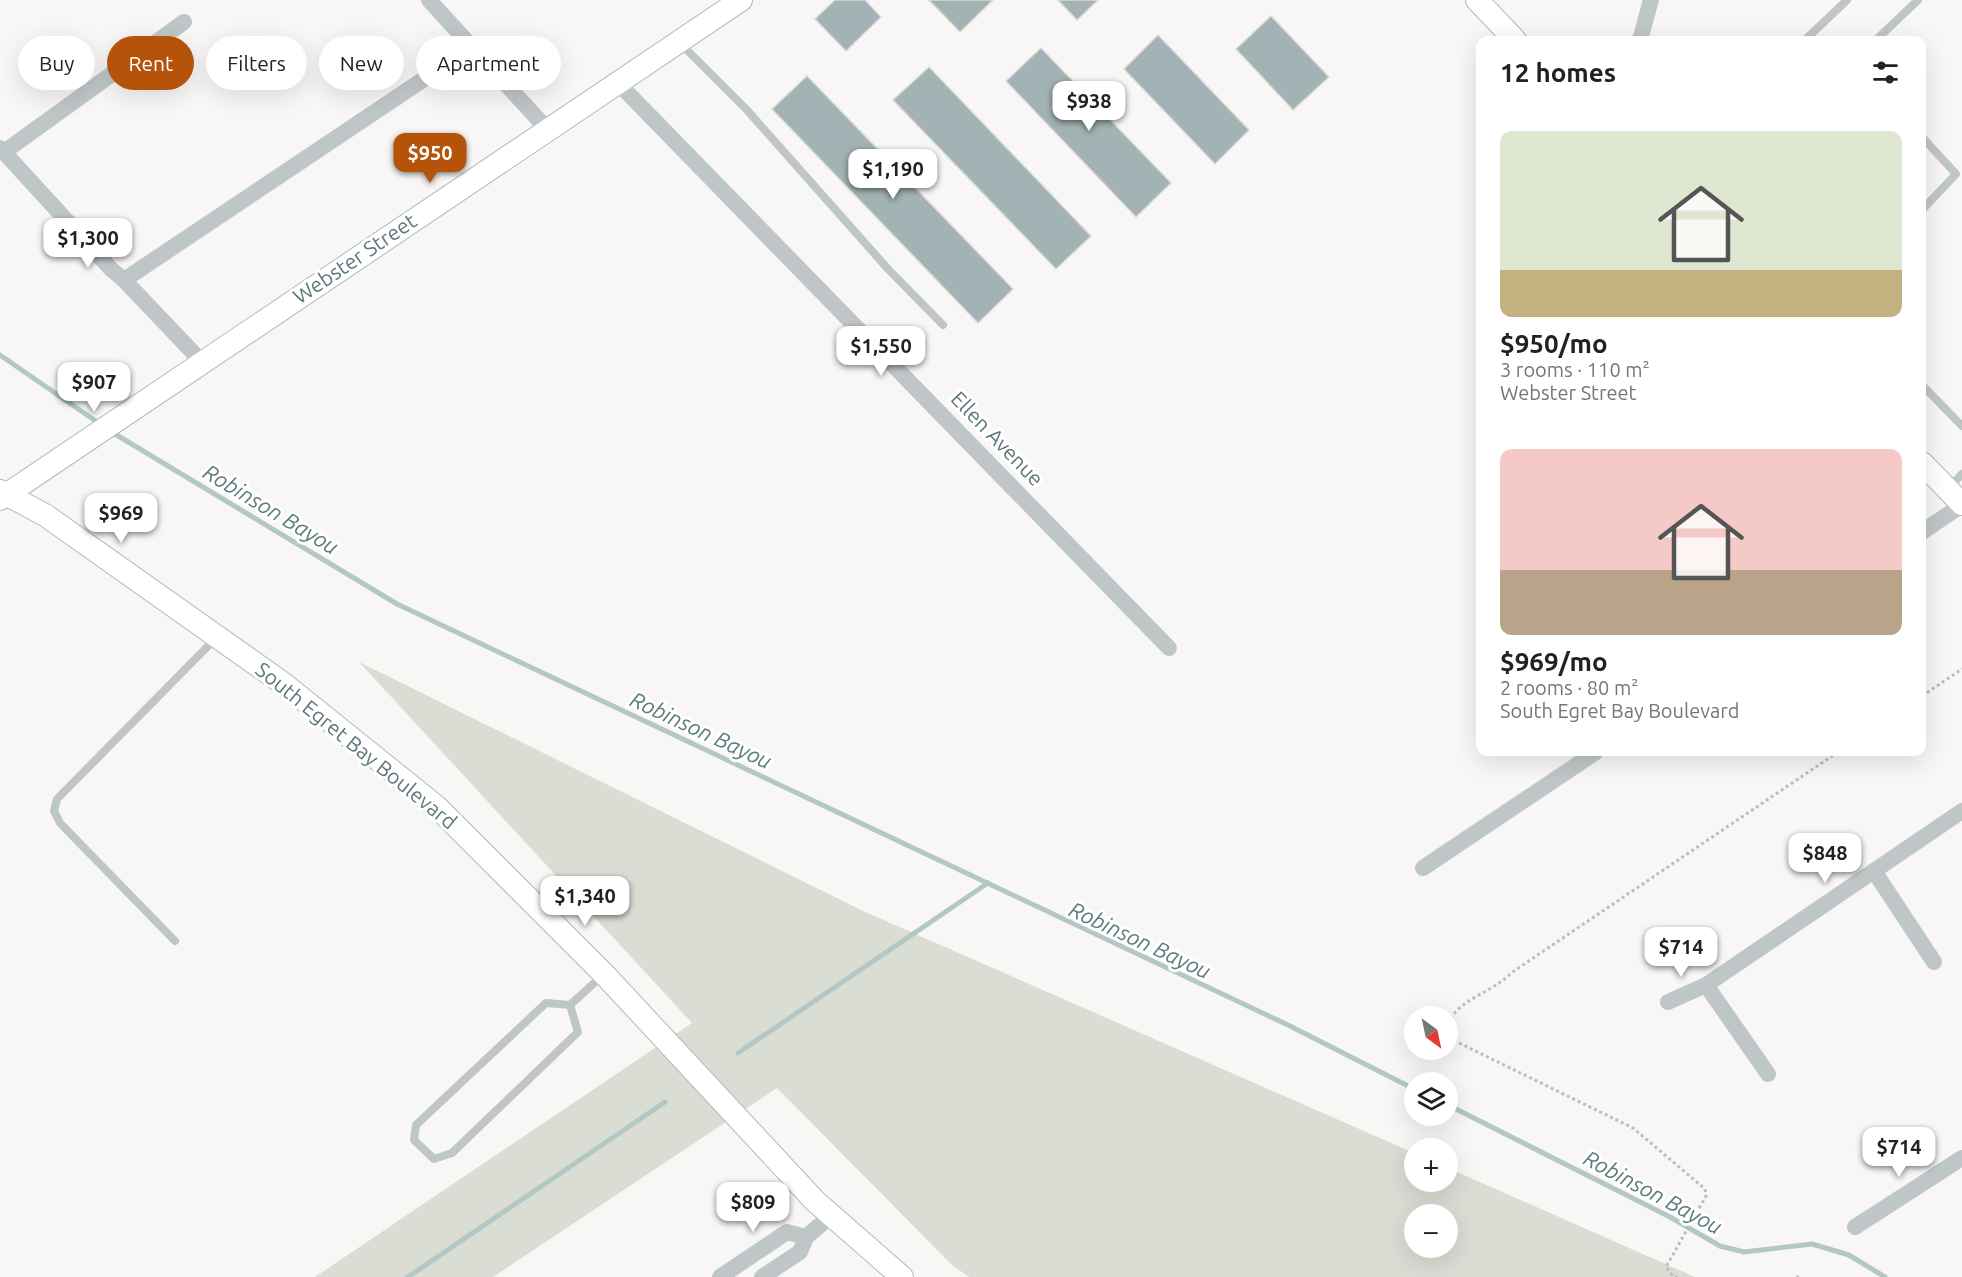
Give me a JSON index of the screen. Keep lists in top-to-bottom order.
{
  "streets": {
    "main road": ["Webster Street", "South Egret Bay Boulevard"],
    "street": ["Ellen Avenue"]
  },
  "crossings": [
    ["Webster Street", "Ellen Avenue"],
    ["Webster Street", "South Egret Bay Boulevard"]
  ],
  "water": ["Robinson Bayou"],
  "north": "bottom right",
  "page": {
    "chip": [
      "Buy",
      "Rent",
      "Filters",
      "New",
      "Apartment"
    ],
    "heading": "12 homes",
    "price": [
      "$938",
      "$950",
      "$1,190",
      "$1,300",
      "$1,550",
      "$907",
      "$969",
      "$848",
      "$1,340",
      "$714",
      "$714",
      "$809"
    ],
    "list": [
      {
        "name": "$950/mo",
        "note": "3 rooms · 110 m² · Webster Street"
      },
      {
        "name": "$969/mo",
        "note": "2 rooms · 80 m² · South Egret Bay Boulevard"
      }
    ],
    "map_buttons": ["+", "−"]
  }
}
